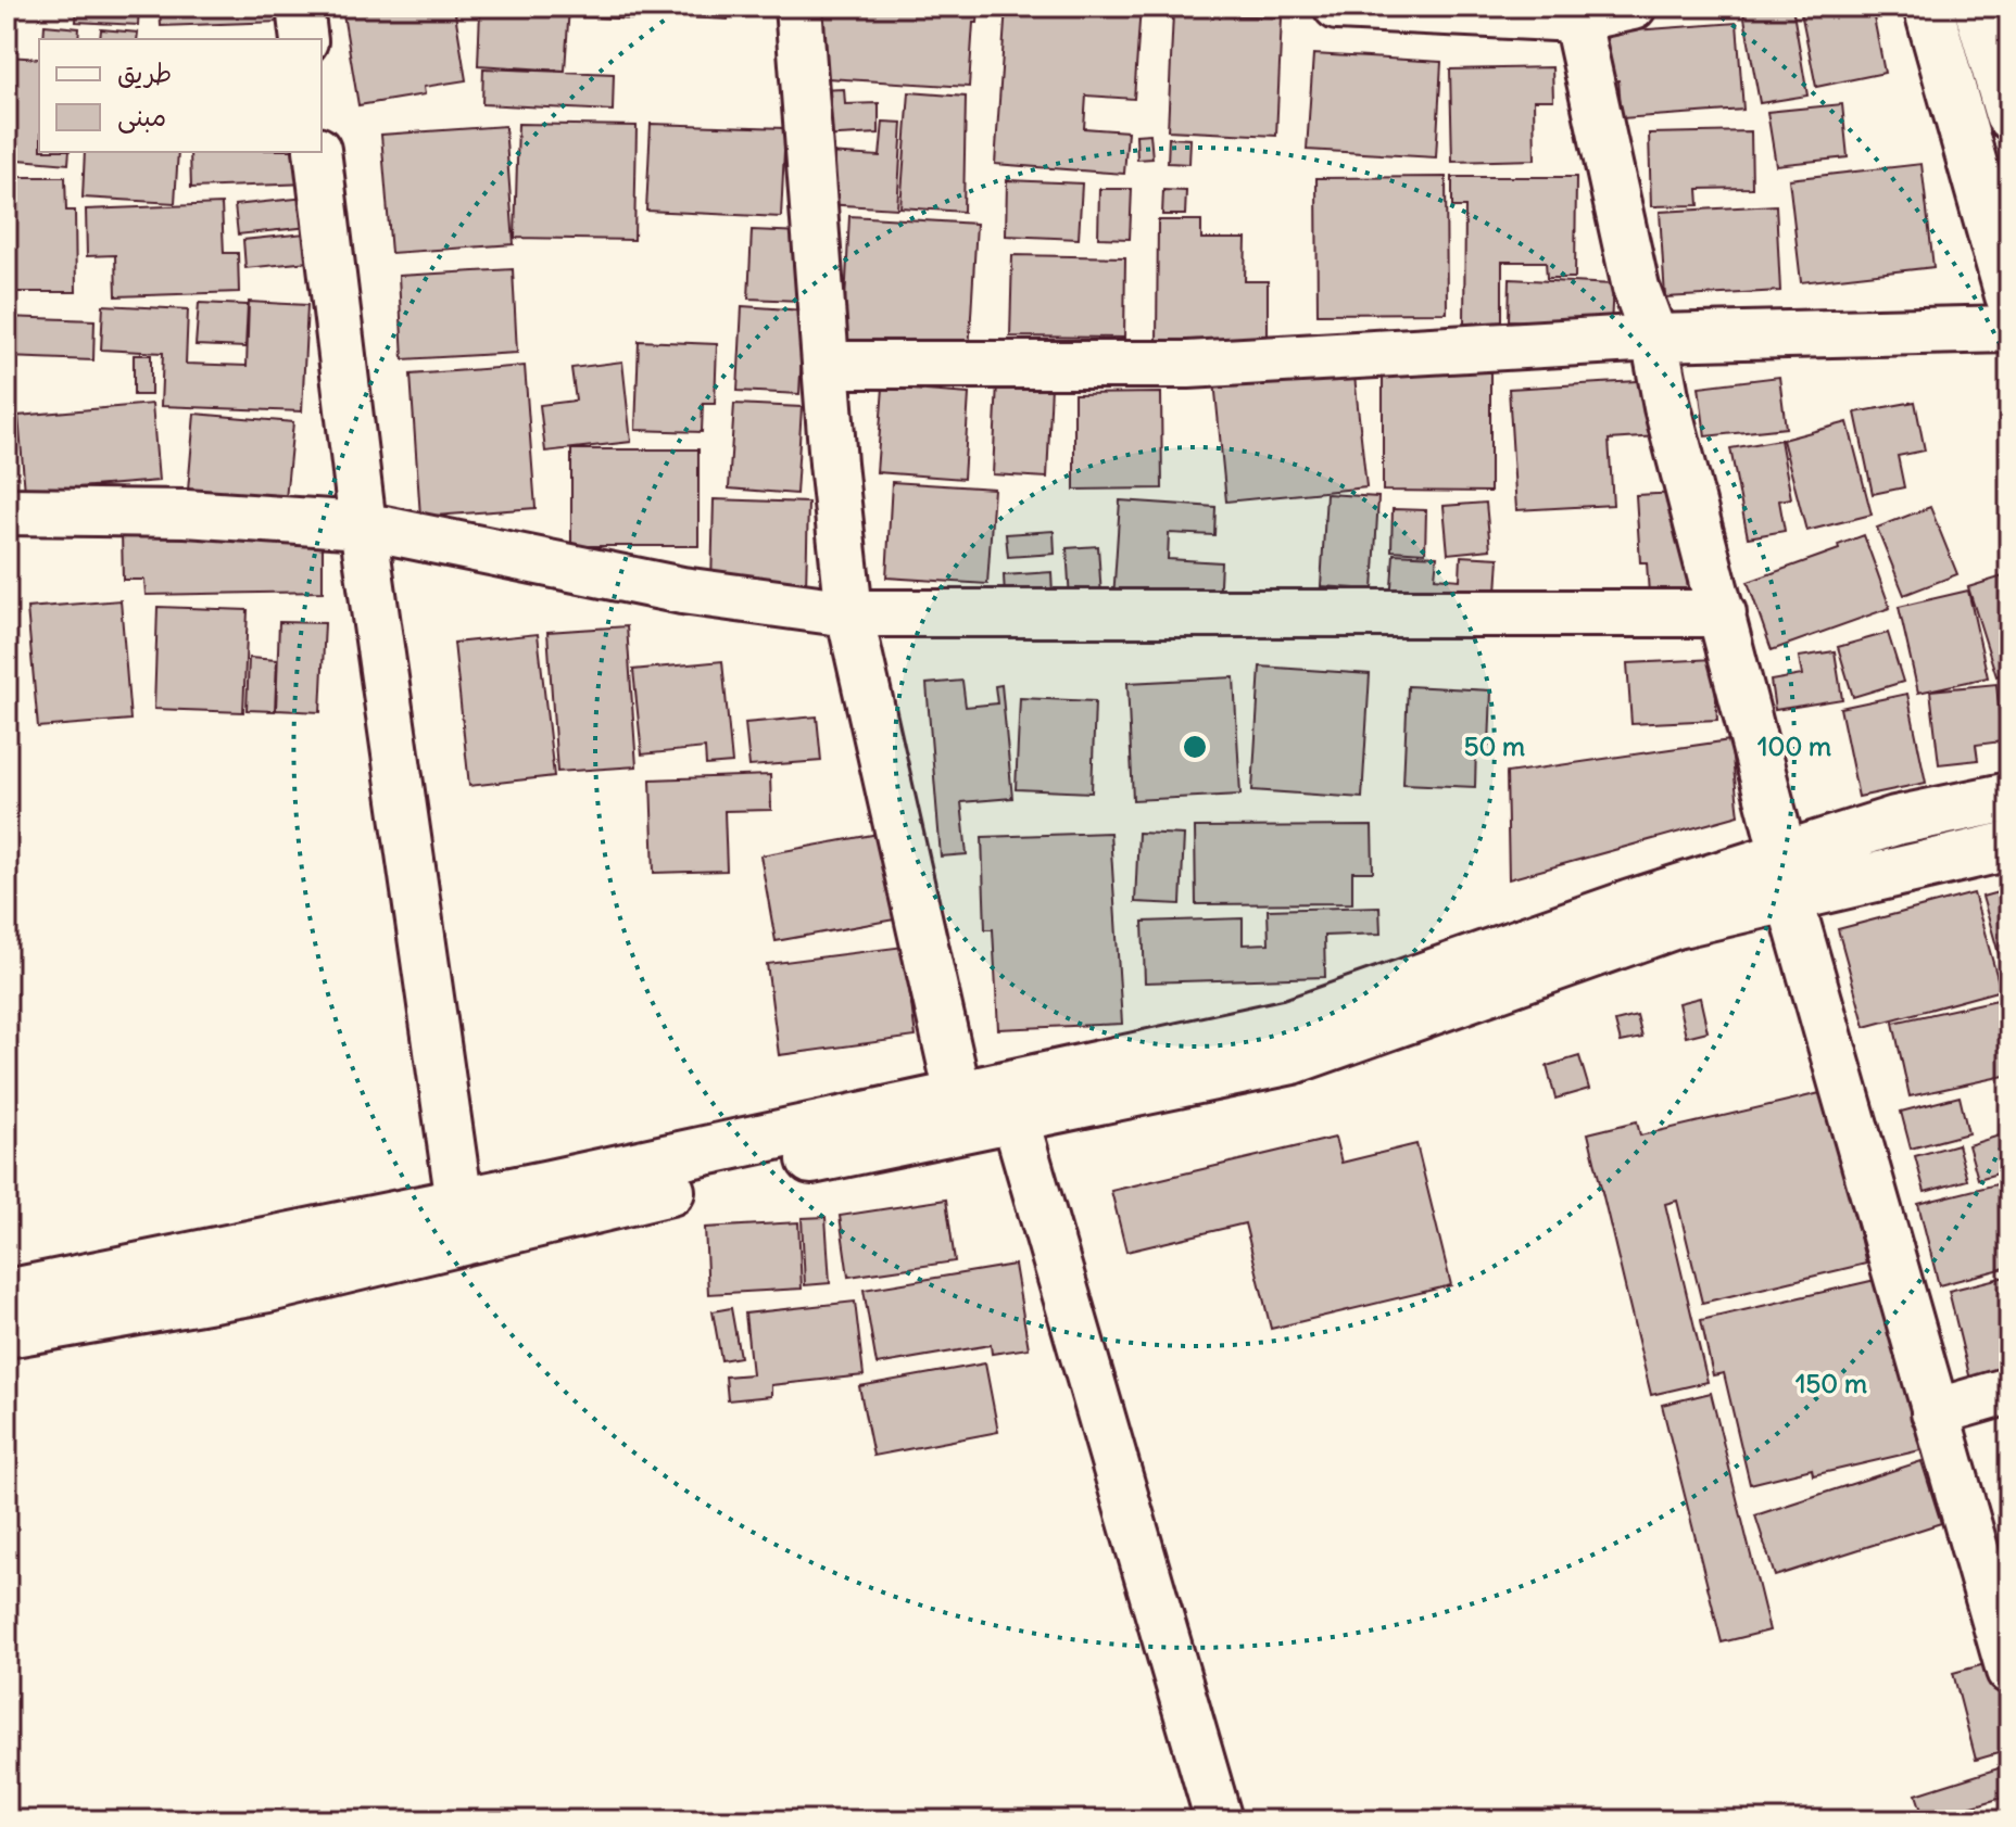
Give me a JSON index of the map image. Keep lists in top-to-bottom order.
{
  "legend": ["طريق", "مبنى"],
  "rings": ["50 m", "100 m", "150 m"]
}
